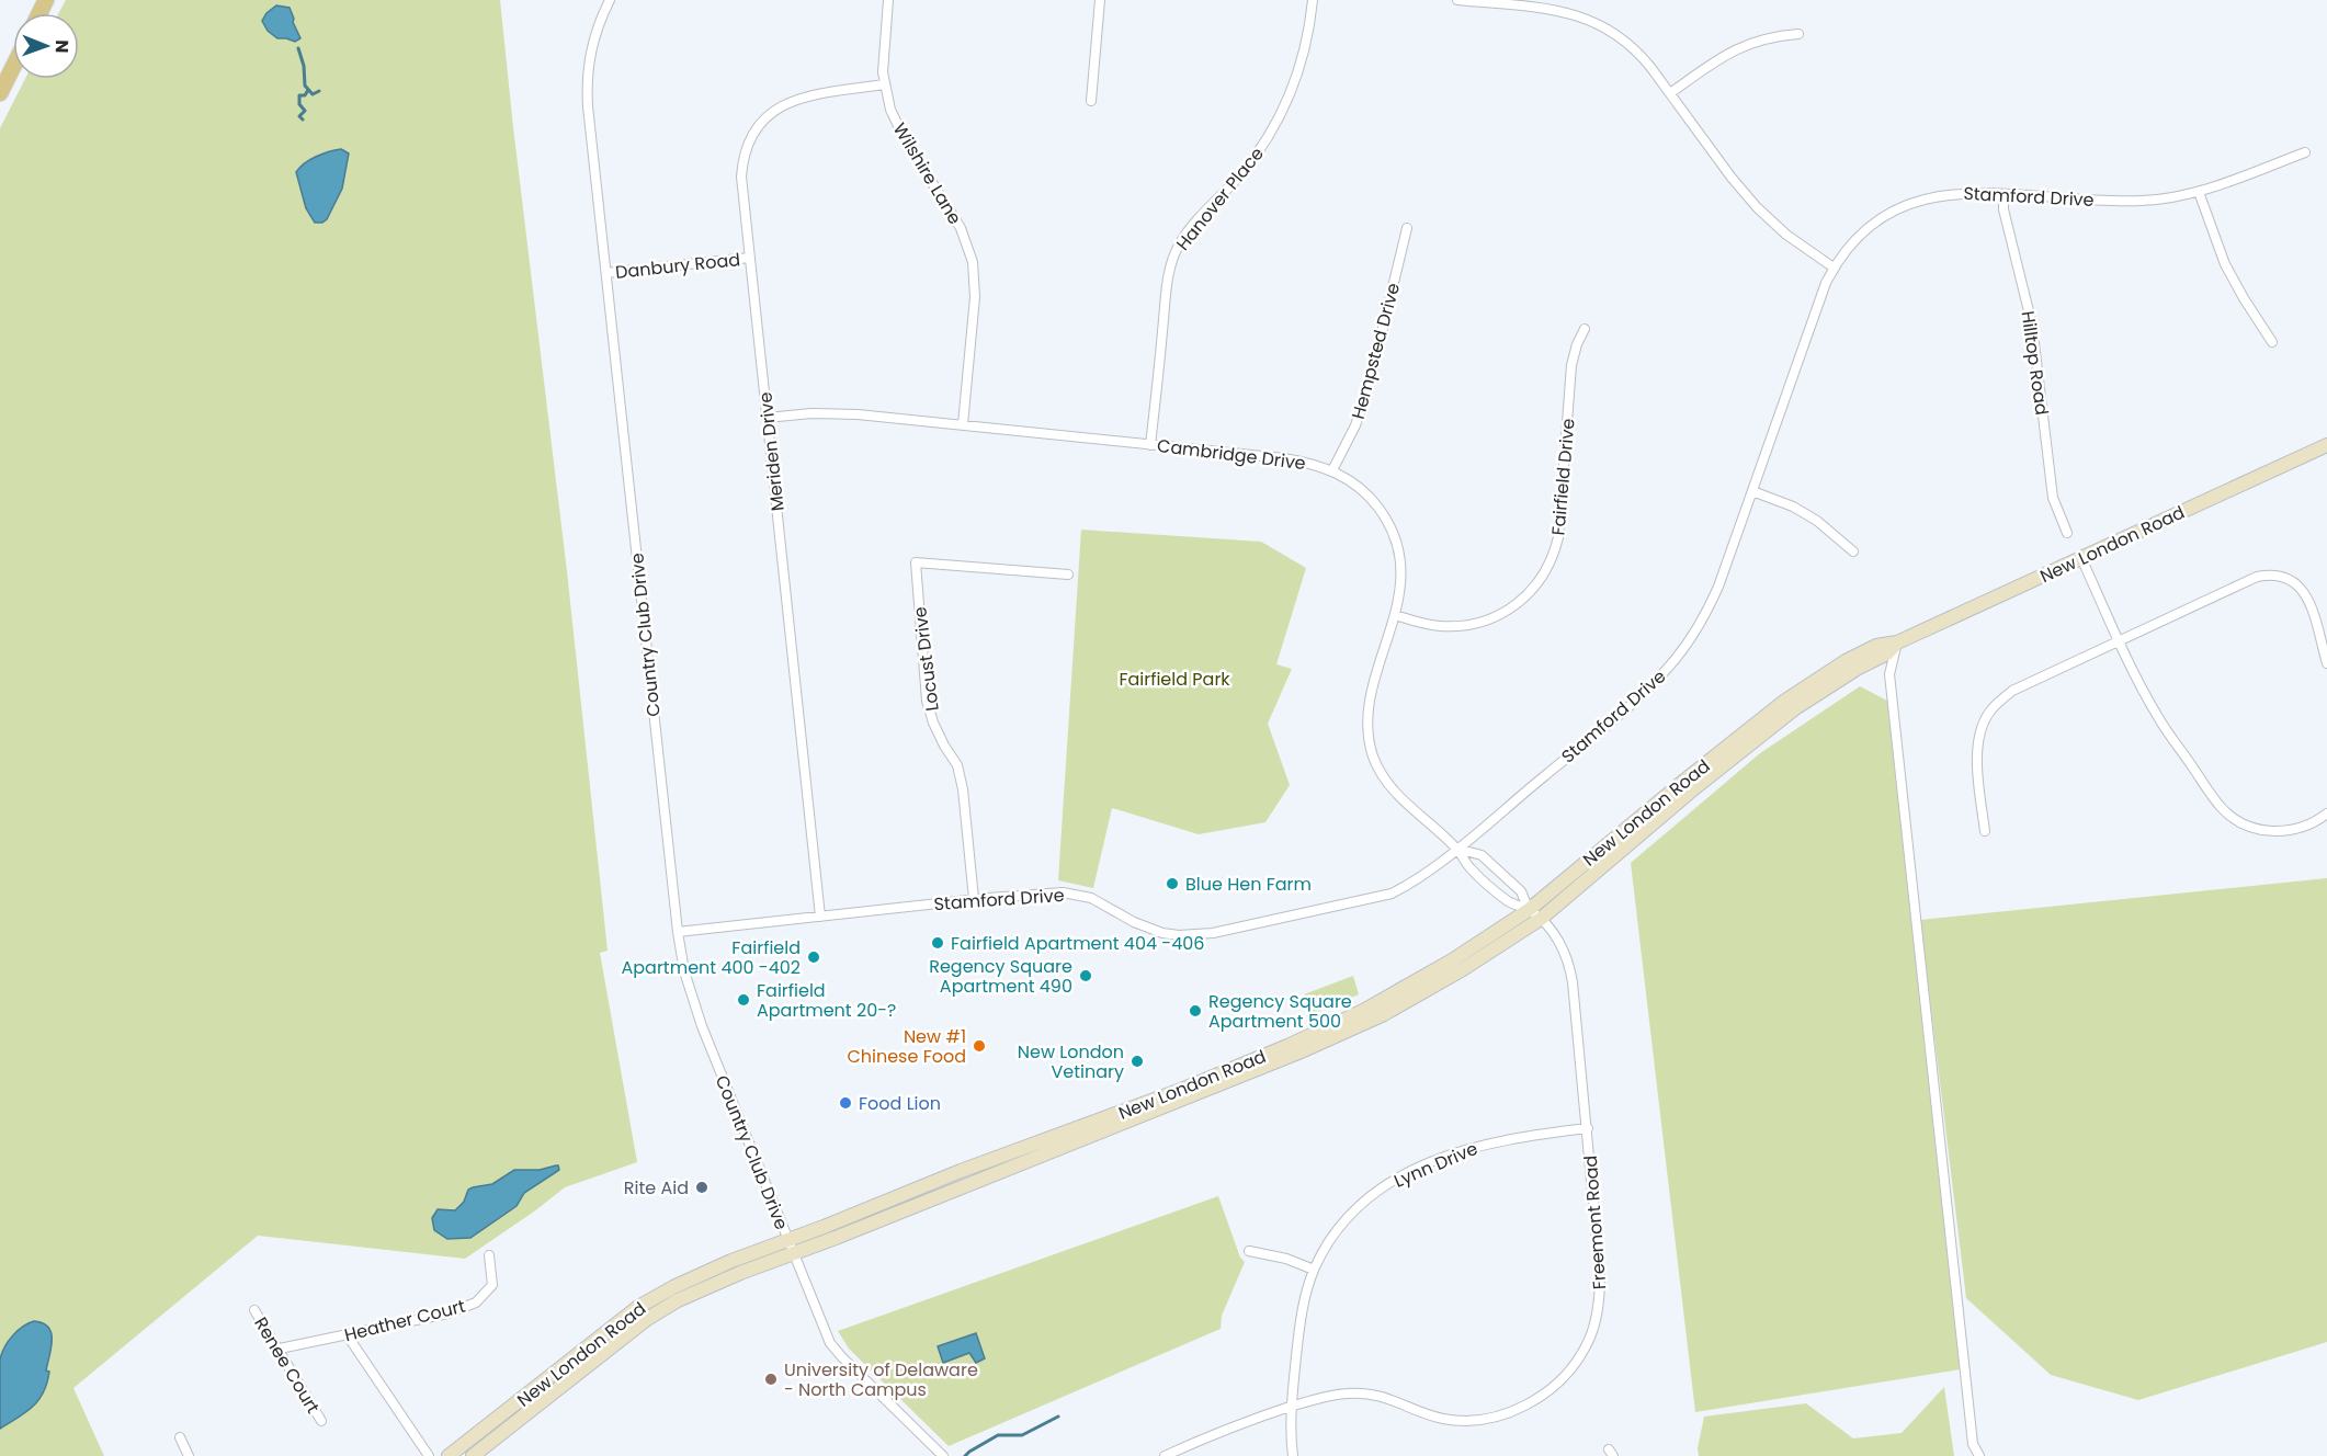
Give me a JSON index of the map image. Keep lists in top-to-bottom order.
{
  "streets": {
    "main road": ["New London Road"],
    "street": [
      "Wilshire Lane",
      "Stamford Drive",
      "Hanover Place",
      "Danbury Road",
      "Hempsted Drive",
      "Hilltop Road",
      "Meriden Drive",
      "Cambridge Drive",
      "Fairfield Drive",
      "Country Club Drive",
      "Locust Drive",
      "Lynn Drive",
      "Freemont Road",
      "Heather Court",
      "Renee Court"
    ]
  },
  "crossings": [
    ["Wilshire Lane", "Meriden Drive"],
    ["Wilshire Lane", "Cambridge Drive"],
    ["Stamford Drive", "Hilltop Road"],
    ["Stamford Drive", "Meriden Drive"],
    ["Stamford Drive", "Cambridge Drive"],
    ["Stamford Drive", "Country Club Drive"],
    ["Stamford Drive", "Locust Drive"],
    ["Hanover Place", "Cambridge Drive"],
    ["Danbury Road", "Meriden Drive"],
    ["Danbury Road", "Country Club Drive"],
    ["Hempsted Drive", "Cambridge Drive"],
    ["Meriden Drive", "Cambridge Drive"],
    ["Cambridge Drive", "Fairfield Drive"],
    ["Cambridge Drive", "New London Road"],
    ["Cambridge Drive", "Freemont Road"],
    ["New London Road", "Country Club Drive"],
    ["New London Road", "Freemont Road"],
    ["Lynn Drive", "Freemont Road"],
    ["Heather Court", "Renee Court"]
  ],
  "parks": ["Fairfield Park"],
  "places": [
    "Blue Hen Farm",
    "Fairfield Apartment 404 -406",
    "Fairfield Apartment 400 -402",
    "Regency Square Apartment 490",
    "Fairfield Apartment 20-?",
    "Regency Square Apartment 500",
    "New #1 Chinese Food",
    "New London Vetinary",
    "Food Lion",
    "Rite Aid",
    "University of Delaware - North Campus"
  ],
  "north": "right"
}
